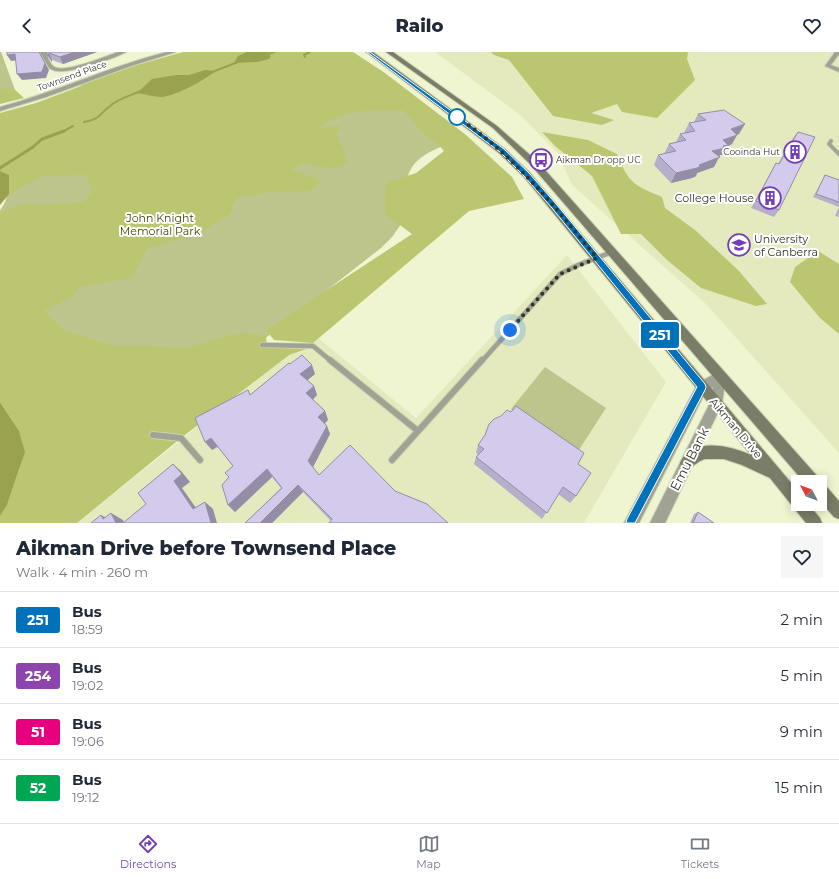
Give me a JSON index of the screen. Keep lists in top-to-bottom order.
{
  "streets": {
    "main road": ["Aikman Drive"],
    "street": ["Townsend Place", "Emu Bank"]
  },
  "crossings": [
    ["Aikman Drive", "Emu Bank"]
  ],
  "parks": ["John Knight Memorial Park"],
  "places": {
    "building": ["Cooinda Hut", "College House"],
    "bus stop": ["Aikman Dr opp UC"],
    "school or university": ["University of Canberra"]
  },
  "lines": ["bus line 251"],
  "north": "top left",
  "page": {
    "header": "Railo",
    "on_map": "251",
    "heading": ["Aikman Drive before Townsend Place", "Walk · 4 min · 260 m"],
    "list": [
      {
        "mark": "251",
        "name": "Bus",
        "note": "18:59",
        "value": "2 min"
      },
      {
        "mark": "254",
        "name": "Bus",
        "note": "19:02",
        "value": "5 min"
      },
      {
        "mark": "51",
        "name": "Bus",
        "note": "19:06",
        "value": "9 min"
      },
      {
        "mark": "52",
        "name": "Bus",
        "note": "19:12",
        "value": "15 min"
      }
    ],
    "tabs": ["Directions", "Map", "Tickets"]
  }
}
